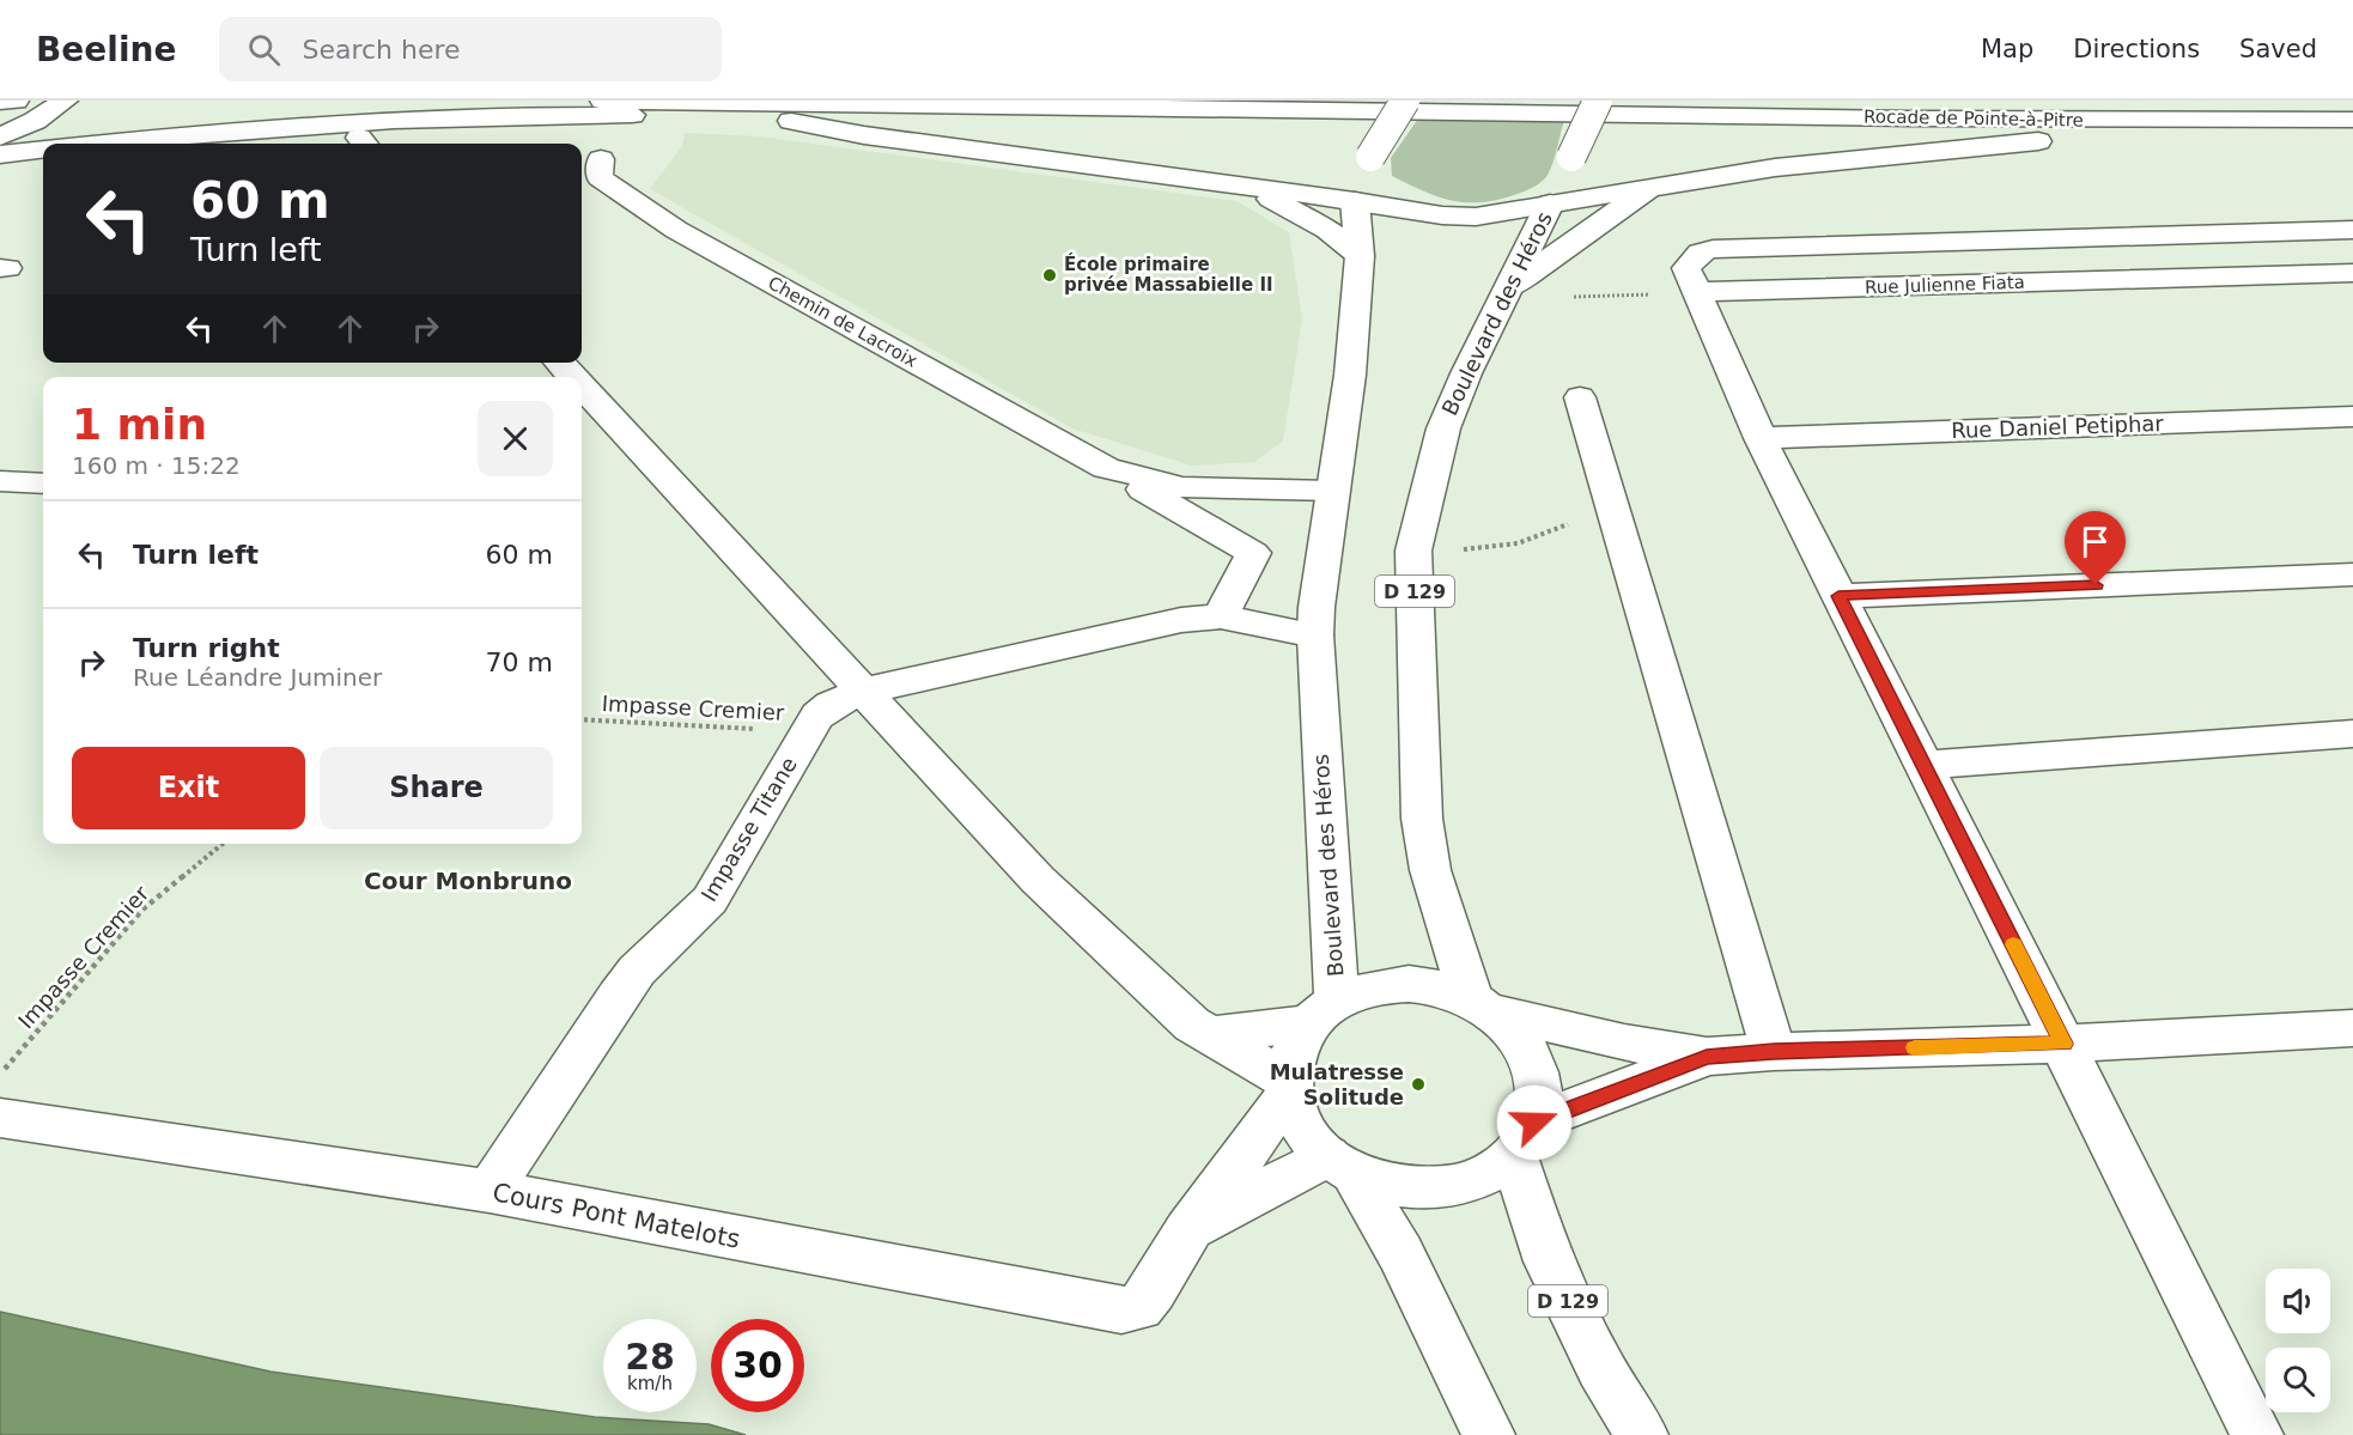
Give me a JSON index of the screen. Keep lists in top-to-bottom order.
{
  "streets": {
    "main road": [
      "Rocade de Pointe-à-Pitre",
      "Rue Julienne Fiata",
      "Boulevard des Héros",
      "Chemin de Lacroix",
      "Rue Daniel Petiphar",
      "D 129",
      "Impasse Titane",
      "Cours Pont Matelots"
    ],
    "path": ["Impasse Cremier"]
  },
  "crossings": [
    ["Boulevard des Héros", "Chemin de Lacroix"],
    ["Boulevard des Héros", "D 129"],
    ["Boulevard des Héros", "Impasse Titane"],
    ["Boulevard des Héros", "Cours Pont Matelots"],
    ["Chemin de Lacroix", "Impasse Titane"],
    ["D 129", "Cours Pont Matelots"],
    ["Impasse Cremier", "Impasse Titane"],
    ["Impasse Titane", "Cours Pont Matelots"]
  ],
  "districts": ["Cour Monbruno"],
  "places": ["École primaire privée Massabielle II", "Mulatresse Solitude"],
  "page": {
    "header": "Beeline",
    "search": "Search here",
    "nav": ["Map", "Directions", "Saved"],
    "turn": ["60 m", "Turn left"],
    "heading": ["1 min", "160 m · 15:22"],
    "list": [
      {
        "name": "Turn left",
        "value": "60 m"
      },
      {
        "name": "Turn right",
        "note": "Rue Léandre Juminer",
        "value": "70 m"
      }
    ],
    "buttons": ["Exit", "Share"],
    "speed": "28 km/h",
    "limit": "30"
  }
}
